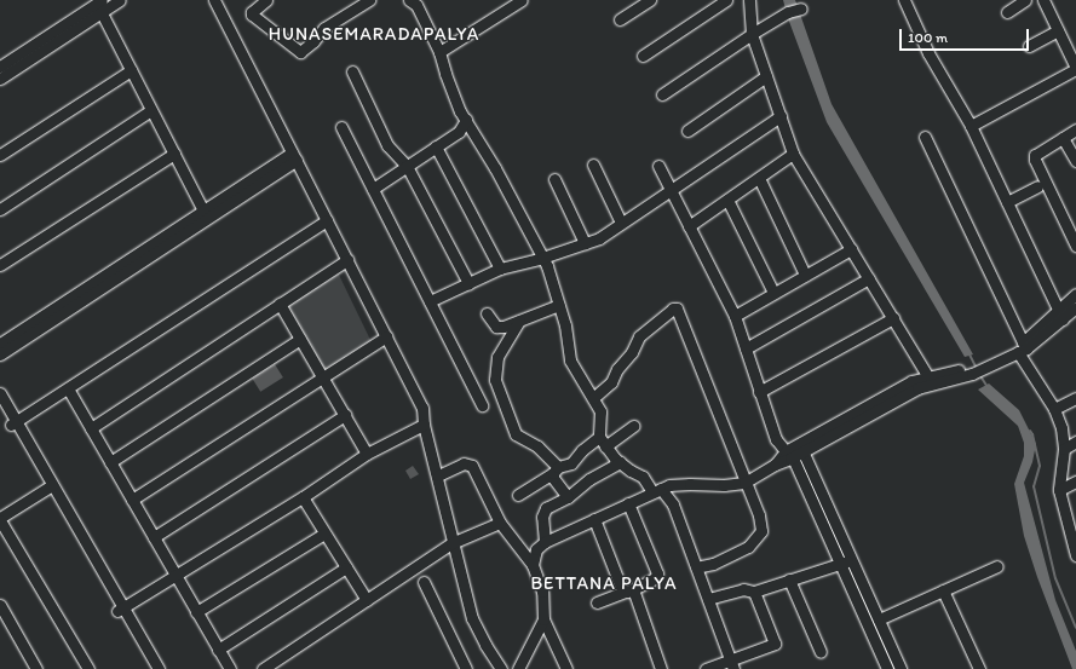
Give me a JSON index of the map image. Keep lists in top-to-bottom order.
{
  "districts": ["HUNASEMARADAPALYA", "BETTANA PALYA"],
  "scale_bar": "100 m"
}
